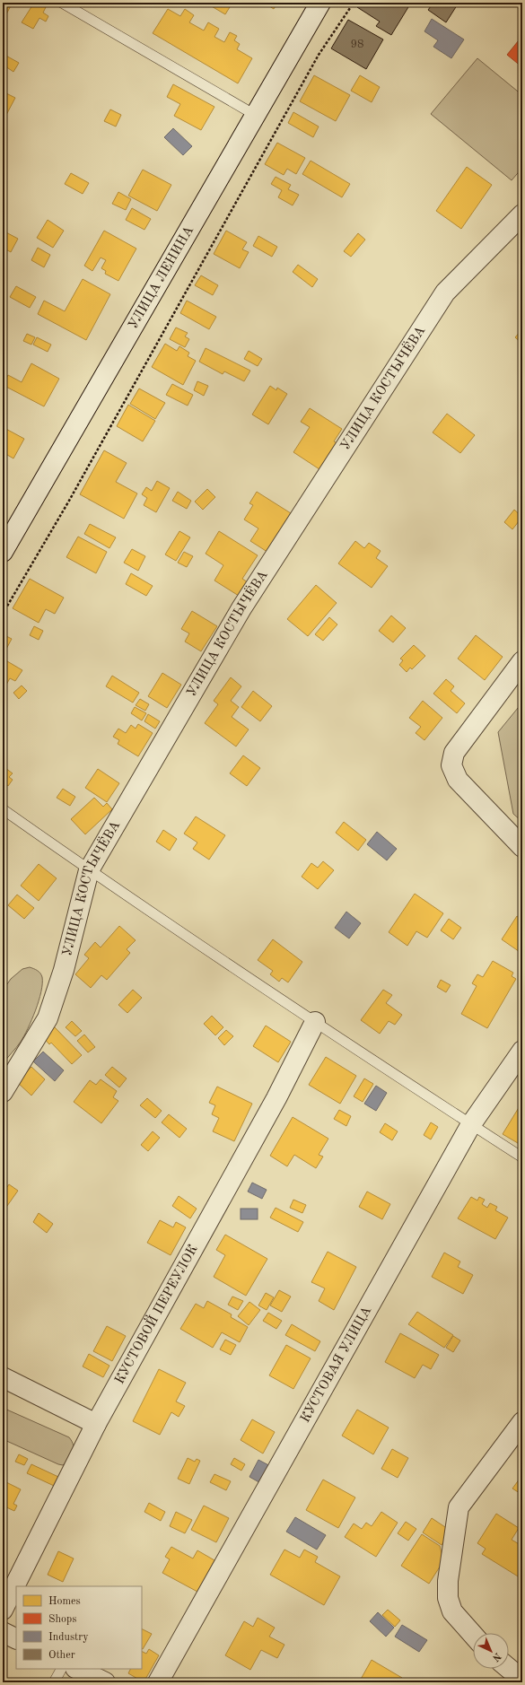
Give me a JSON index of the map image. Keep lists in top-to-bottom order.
{
  "streets": {
    "street": [
      "УЛИЦА ЛЕНИНА",
      "УЛИЦА КОСТЫЧЁВА",
      "КУСТОВОЙ ПЕРЕУЛОК",
      "КУСТОВАЯ УЛИЦА"
    ]
  },
  "house_numbers": ["98"],
  "legend": [
    "Homes",
    "Shops",
    "Industry",
    "Other"
  ],
  "north": "bottom right"
}
